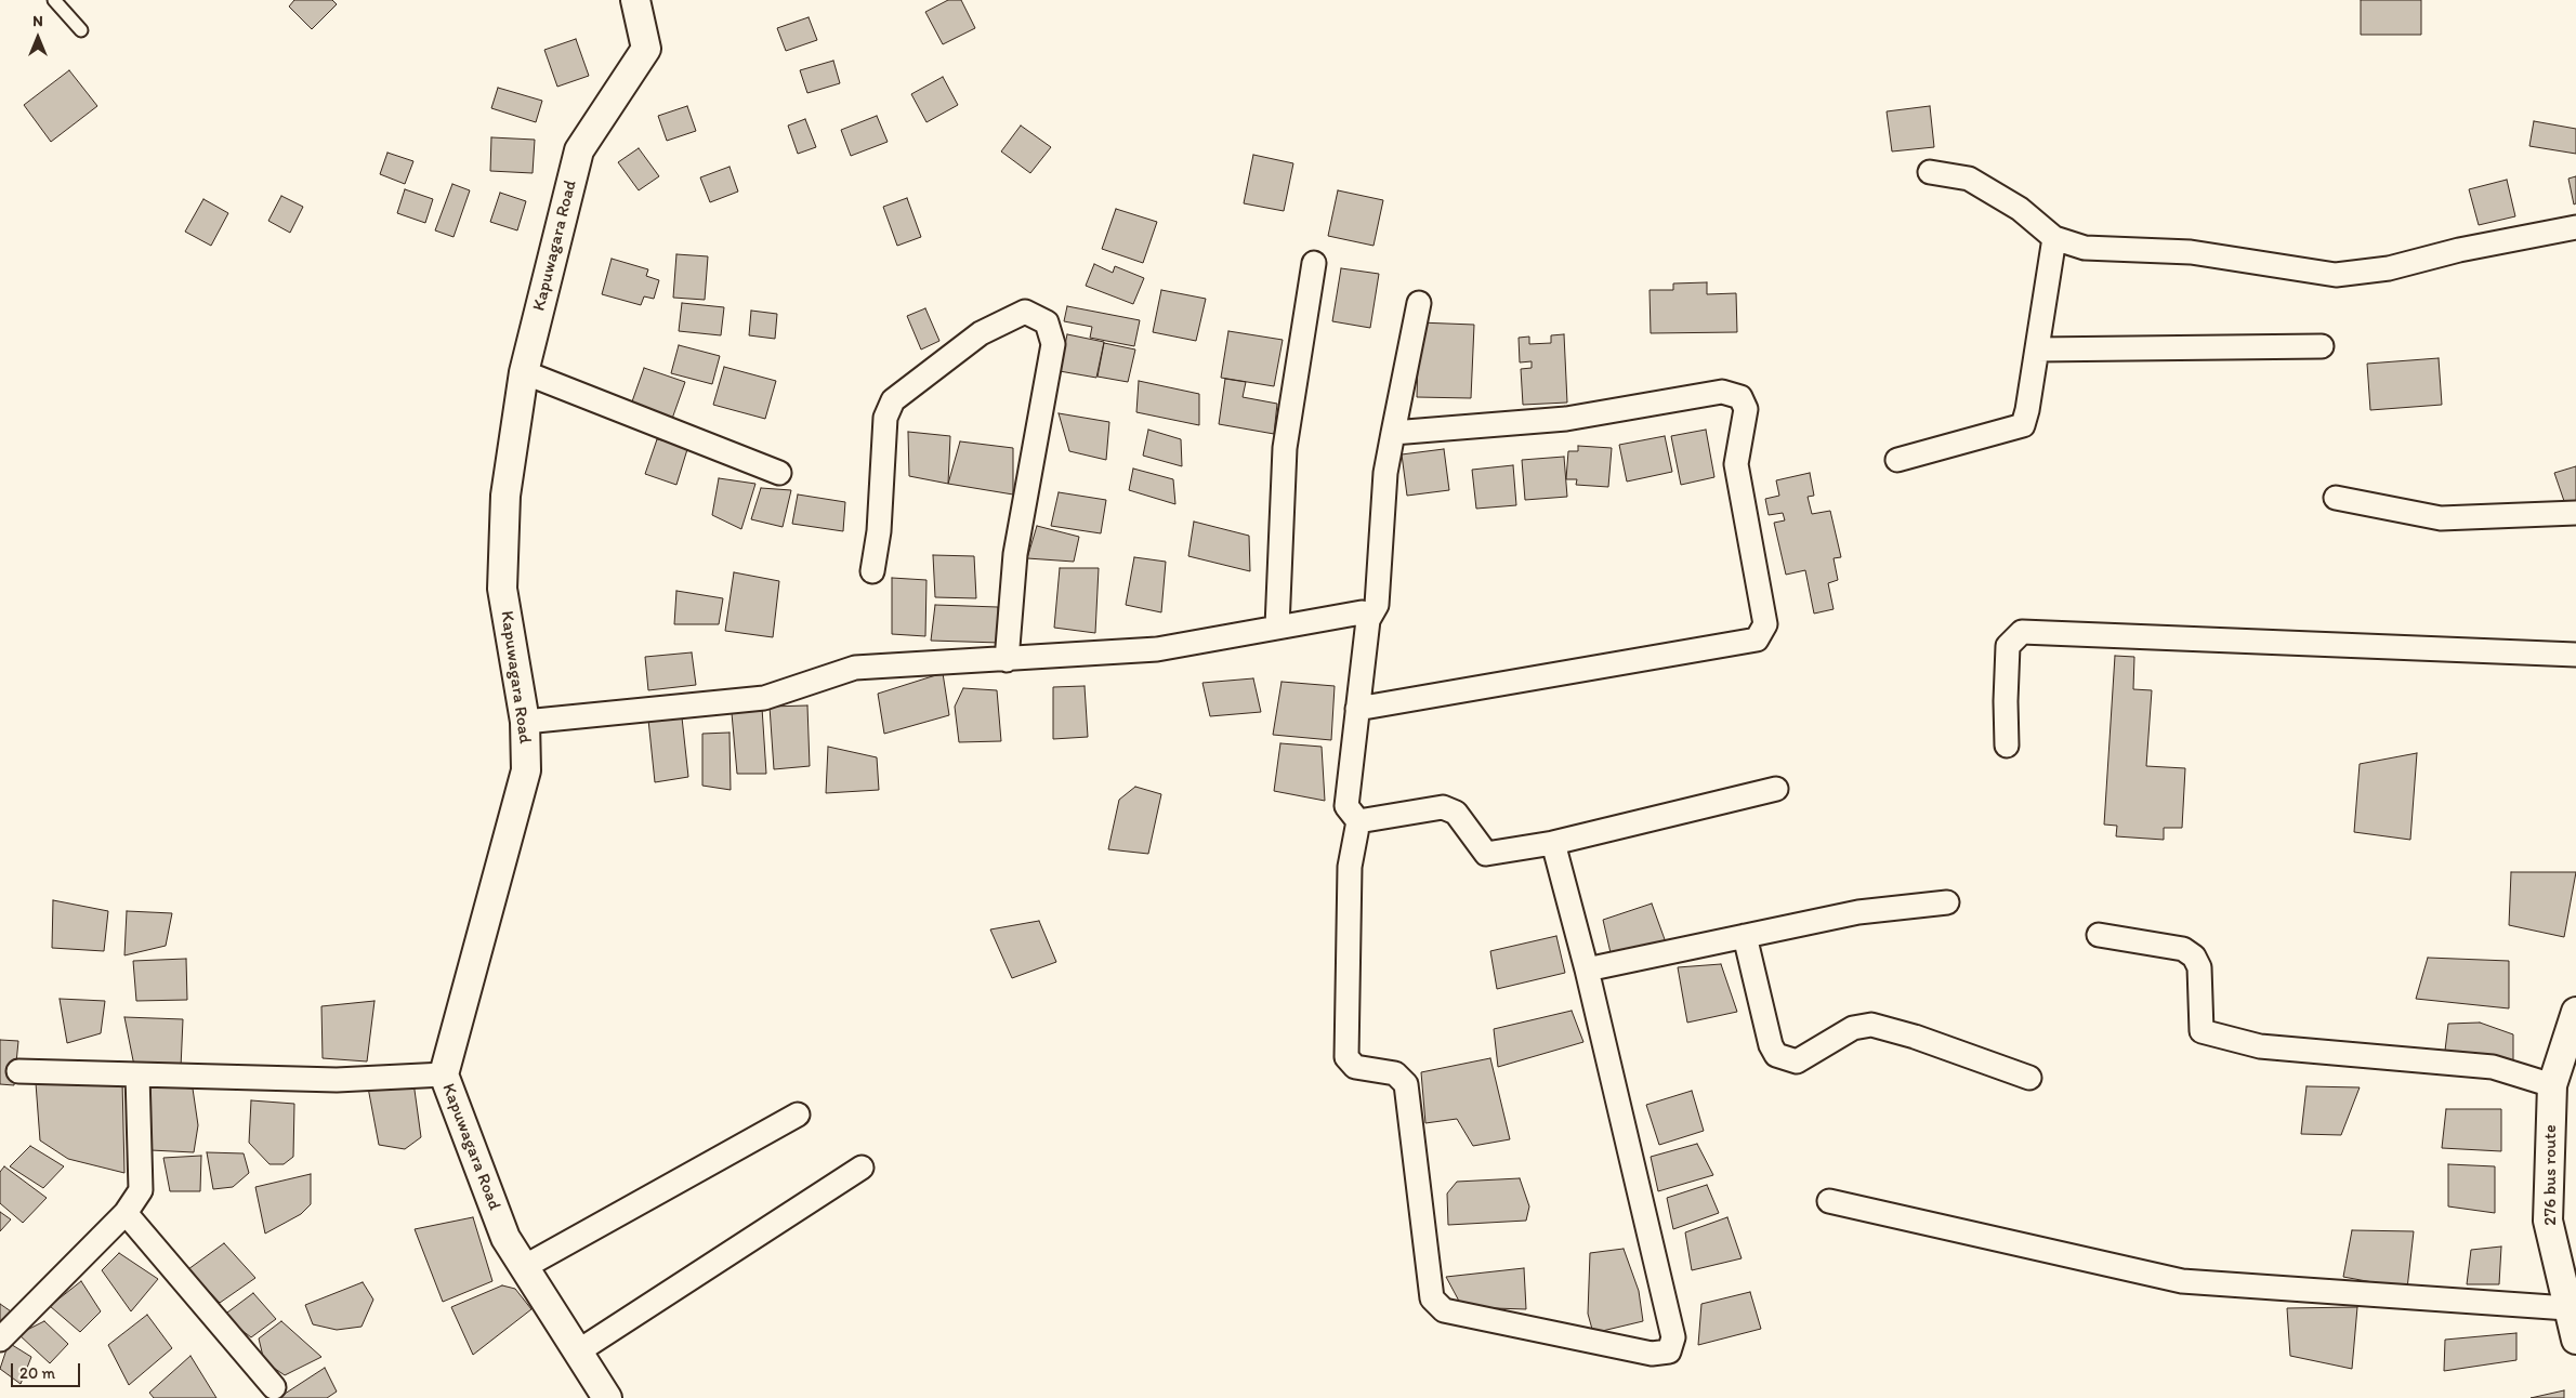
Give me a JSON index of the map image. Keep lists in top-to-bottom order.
{
  "streets": {
    "street": ["Kapuwagara Road", "276 bus route"]
  },
  "scale_bar": "20 m",
  "north": "top"
}
